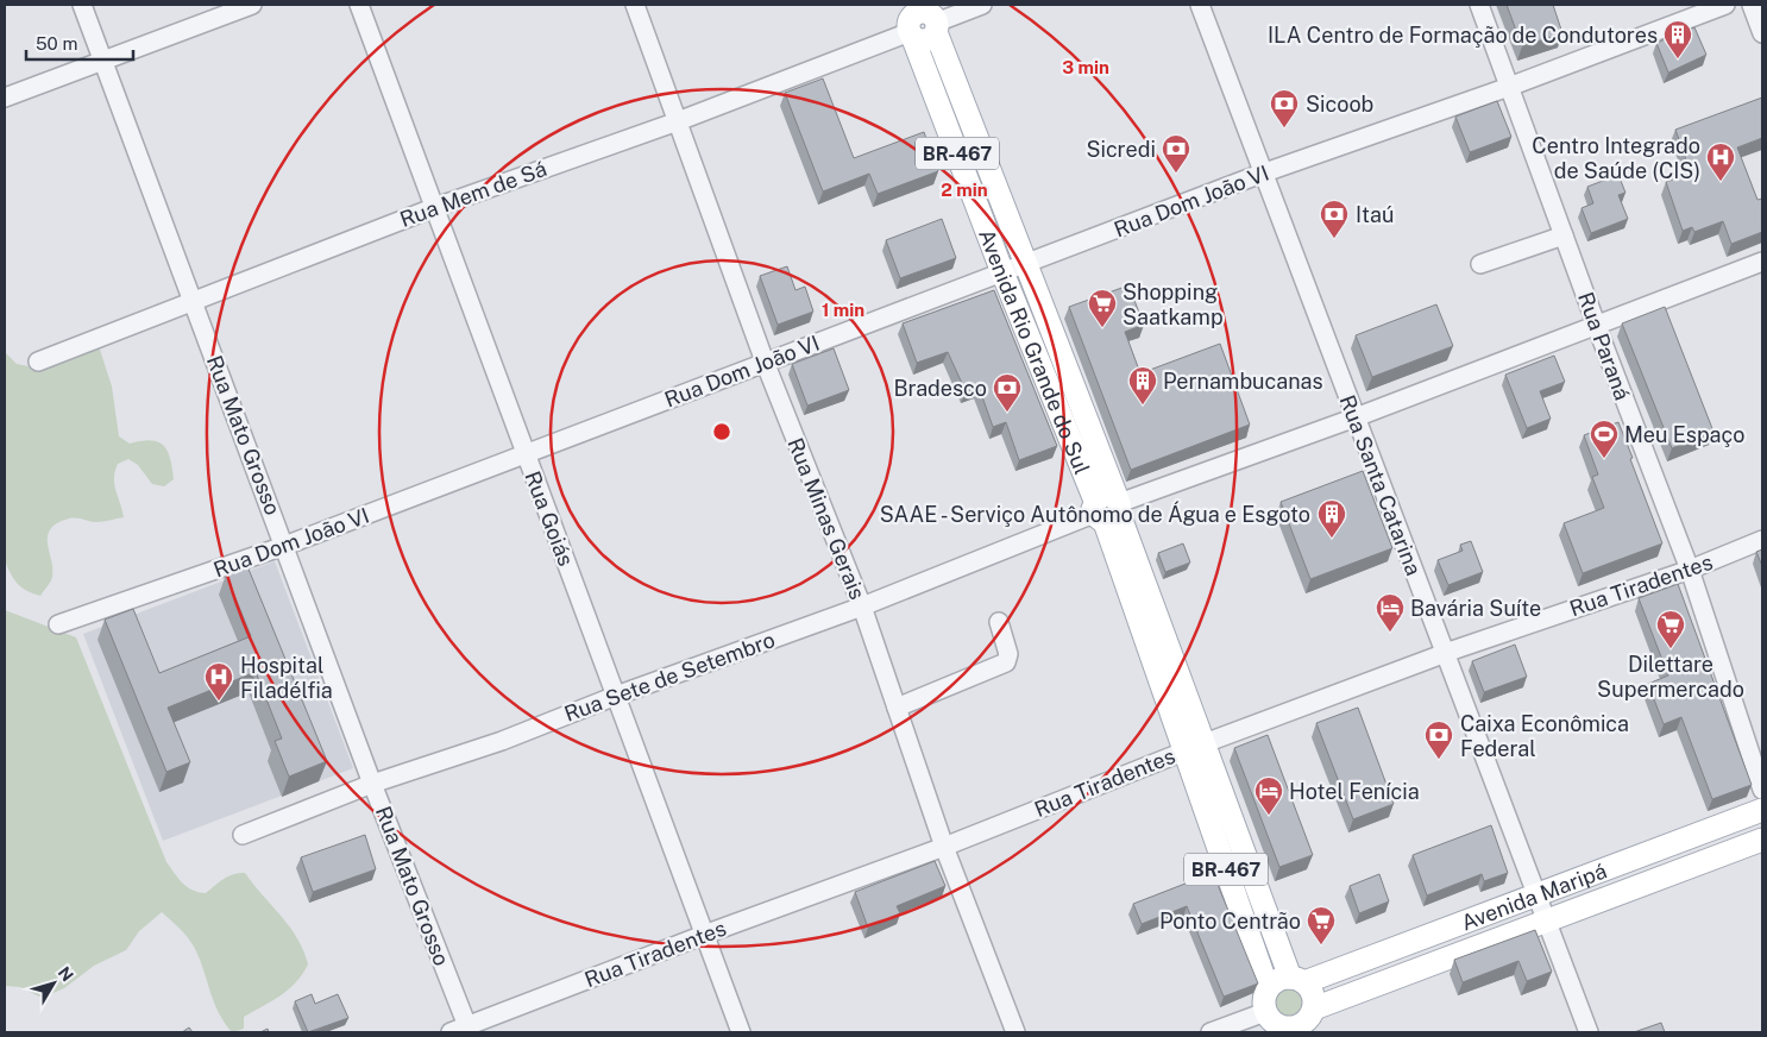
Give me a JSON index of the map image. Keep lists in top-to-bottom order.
{
  "streets": {
    "main road": ["BR-467", "Avenida Rio Grande do Sul", "Avenida Maripá"],
    "street": [
      "Rua Mem de Sá",
      "Rua Dom João VI",
      "Rua Paraná",
      "Rua Mato Grosso",
      "Rua Santa Catarina",
      "Rua Goiás",
      "Rua Minas Gerais",
      "Rua Tiradentes",
      "Rua Sete de Setembro"
    ]
  },
  "crossings": [
    ["Rua Mem de Sá", "Avenida Rio Grande do Sul"],
    ["Rua Mem de Sá", "Rua Mato Grosso"],
    ["Rua Mem de Sá", "Rua Goiás"],
    ["Rua Mem de Sá", "Rua Minas Gerais"],
    ["Rua Dom João VI", "Rua Paraná"],
    ["Rua Dom João VI", "Avenida Rio Grande do Sul"],
    ["Rua Dom João VI", "Rua Mato Grosso"],
    ["Rua Dom João VI", "Rua Santa Catarina"],
    ["Rua Dom João VI", "Rua Goiás"],
    ["Rua Dom João VI", "Rua Minas Gerais"],
    ["Rua Paraná", "Rua Tiradentes"],
    ["Rua Paraná", "Rua Sete de Setembro"],
    ["Avenida Rio Grande do Sul", "Rua Tiradentes"],
    ["Avenida Rio Grande do Sul", "Rua Sete de Setembro"],
    ["Avenida Rio Grande do Sul", "Avenida Maripá"],
    ["Rua Mato Grosso", "Rua Tiradentes"],
    ["Rua Mato Grosso", "Rua Sete de Setembro"],
    ["Rua Santa Catarina", "Rua Tiradentes"],
    ["Rua Santa Catarina", "Rua Sete de Setembro"],
    ["Rua Santa Catarina", "Avenida Maripá"],
    ["Rua Goiás", "Rua Tiradentes"],
    ["Rua Goiás", "Rua Sete de Setembro"],
    ["Rua Minas Gerais", "Rua Tiradentes"],
    ["Rua Minas Gerais", "Rua Sete de Setembro"]
  ],
  "places": {
    "building": ["ILA Centro de Formação de Condutores", "Pernambucanas", "SAAE - Serviço Autônomo de Água e Esgoto"],
    "bank": [
      "Sicoob",
      "Sicredi",
      "Itaú",
      "Bradesco",
      "Caixa Econômica Federal"
    ],
    "hospital": ["Centro Integrado de Saúde (CIS)", "Hospital Filadélfia"],
    "supermarket": ["Shopping Saatkamp", "Dilettare Supermercado", "Ponto Centrão"],
    "sports": ["Meu Espaço"],
    "hotel": ["Bavária Suíte", "Hotel Fenícia"]
  },
  "scale_bar": "50 m",
  "north": "top right",
  "rings": ["3 min", "2 min", "1 min"]
}
